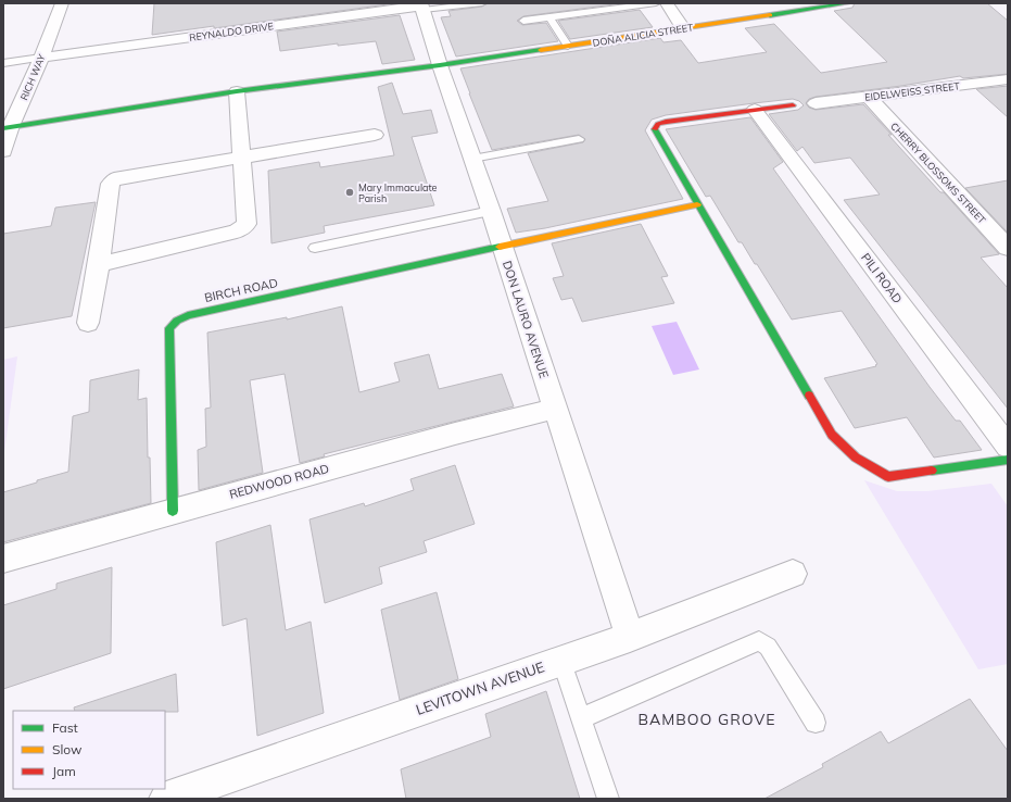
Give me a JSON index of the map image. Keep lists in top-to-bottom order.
{
  "streets": {
    "street": [
      "REYNALDO DRIVE",
      "DOÑA ALICIA STREET",
      "RICH WAY",
      "EIDELWEISS STREET",
      "CHERRY BLOSSOMS STREET",
      "PILI ROAD",
      "BIRCH ROAD",
      "DON LAURO AVENUE",
      "REDWOOD ROAD",
      "LEVITOWN AVENUE"
    ]
  },
  "crossings": [
    ["REYNALDO DRIVE", "RICH WAY"],
    ["REYNALDO DRIVE", "DON LAURO AVENUE"],
    ["DOÑA ALICIA STREET", "RICH WAY"],
    ["DOÑA ALICIA STREET", "DON LAURO AVENUE"],
    ["EIDELWEISS STREET", "CHERRY BLOSSOMS STREET"],
    ["BIRCH ROAD", "DON LAURO AVENUE"],
    ["BIRCH ROAD", "REDWOOD ROAD"],
    ["DON LAURO AVENUE", "REDWOOD ROAD"],
    ["DON LAURO AVENUE", "LEVITOWN AVENUE"]
  ],
  "districts": ["BAMBOO GROVE"],
  "places": ["Mary Immaculate Parish"],
  "legend": ["Fast", "Slow", "Jam"]
}
